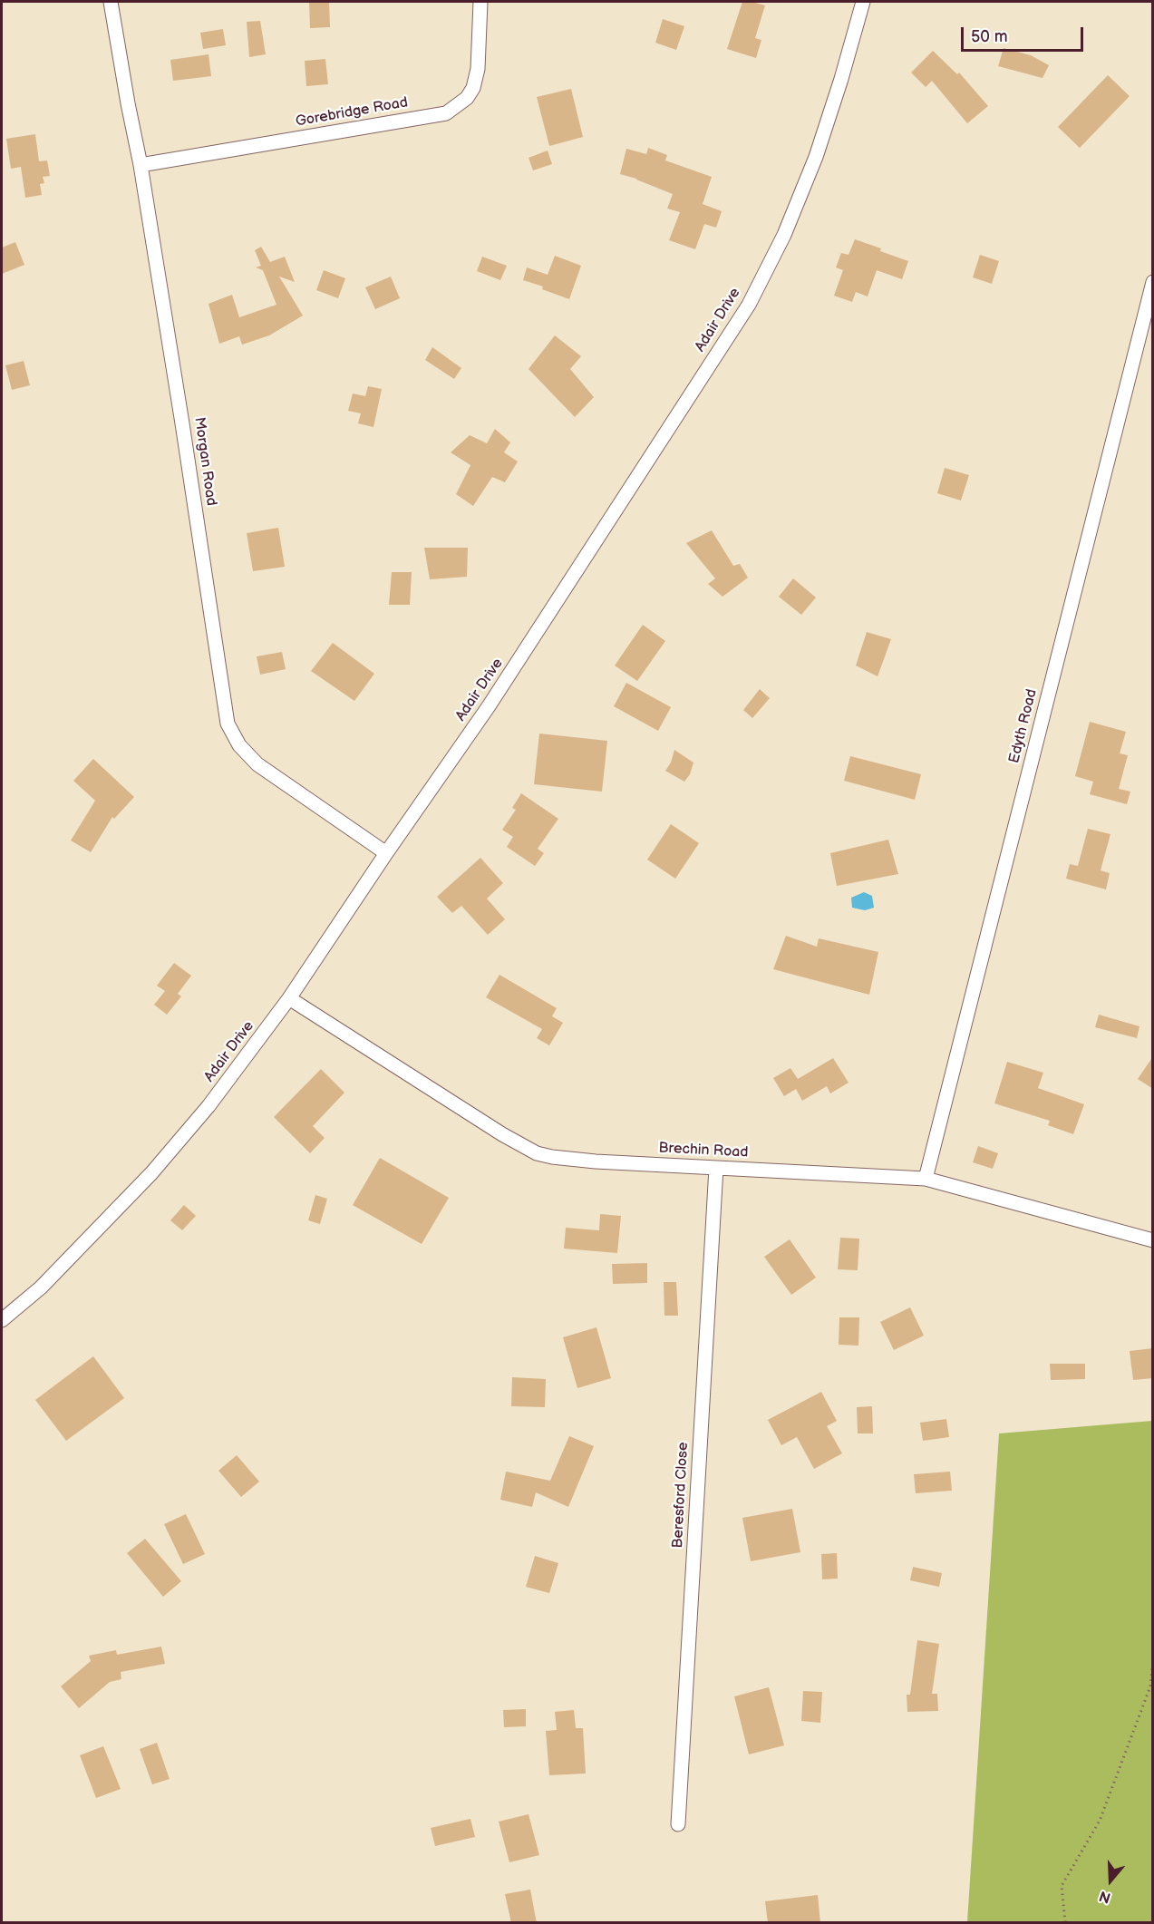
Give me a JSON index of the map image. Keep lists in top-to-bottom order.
{
  "streets": {
    "street": [
      "Gorebridge Road",
      "Adair Drive",
      "Morgan Road",
      "Edyth Road",
      "Brechin Road",
      "Beresford Close"
    ]
  },
  "crossings": [
    ["Gorebridge Road", "Morgan Road"],
    ["Adair Drive", "Morgan Road"],
    ["Adair Drive", "Brechin Road"],
    ["Edyth Road", "Brechin Road"],
    ["Brechin Road", "Beresford Close"]
  ],
  "scale_bar": "50 m",
  "north": "bottom"
}
